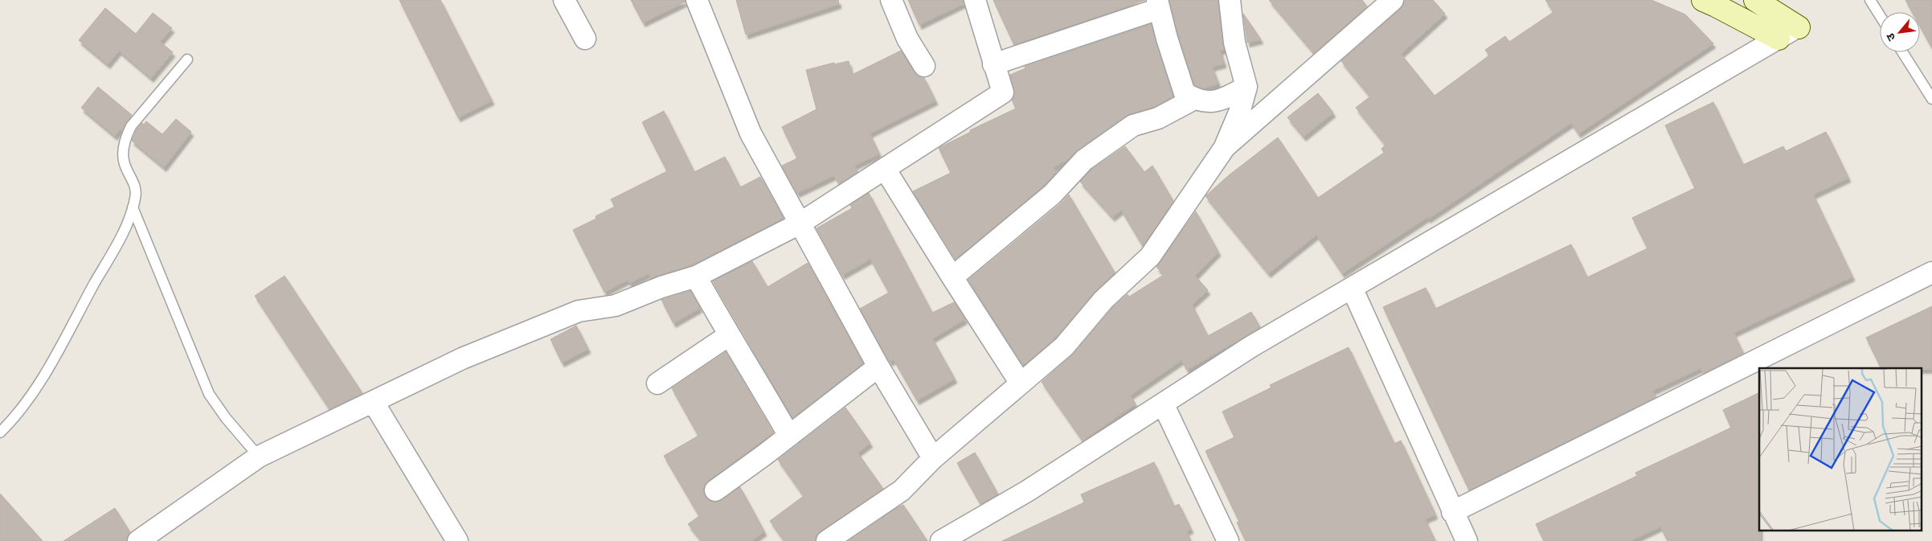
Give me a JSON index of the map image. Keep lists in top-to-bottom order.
{
  "north": "bottom left"
}
